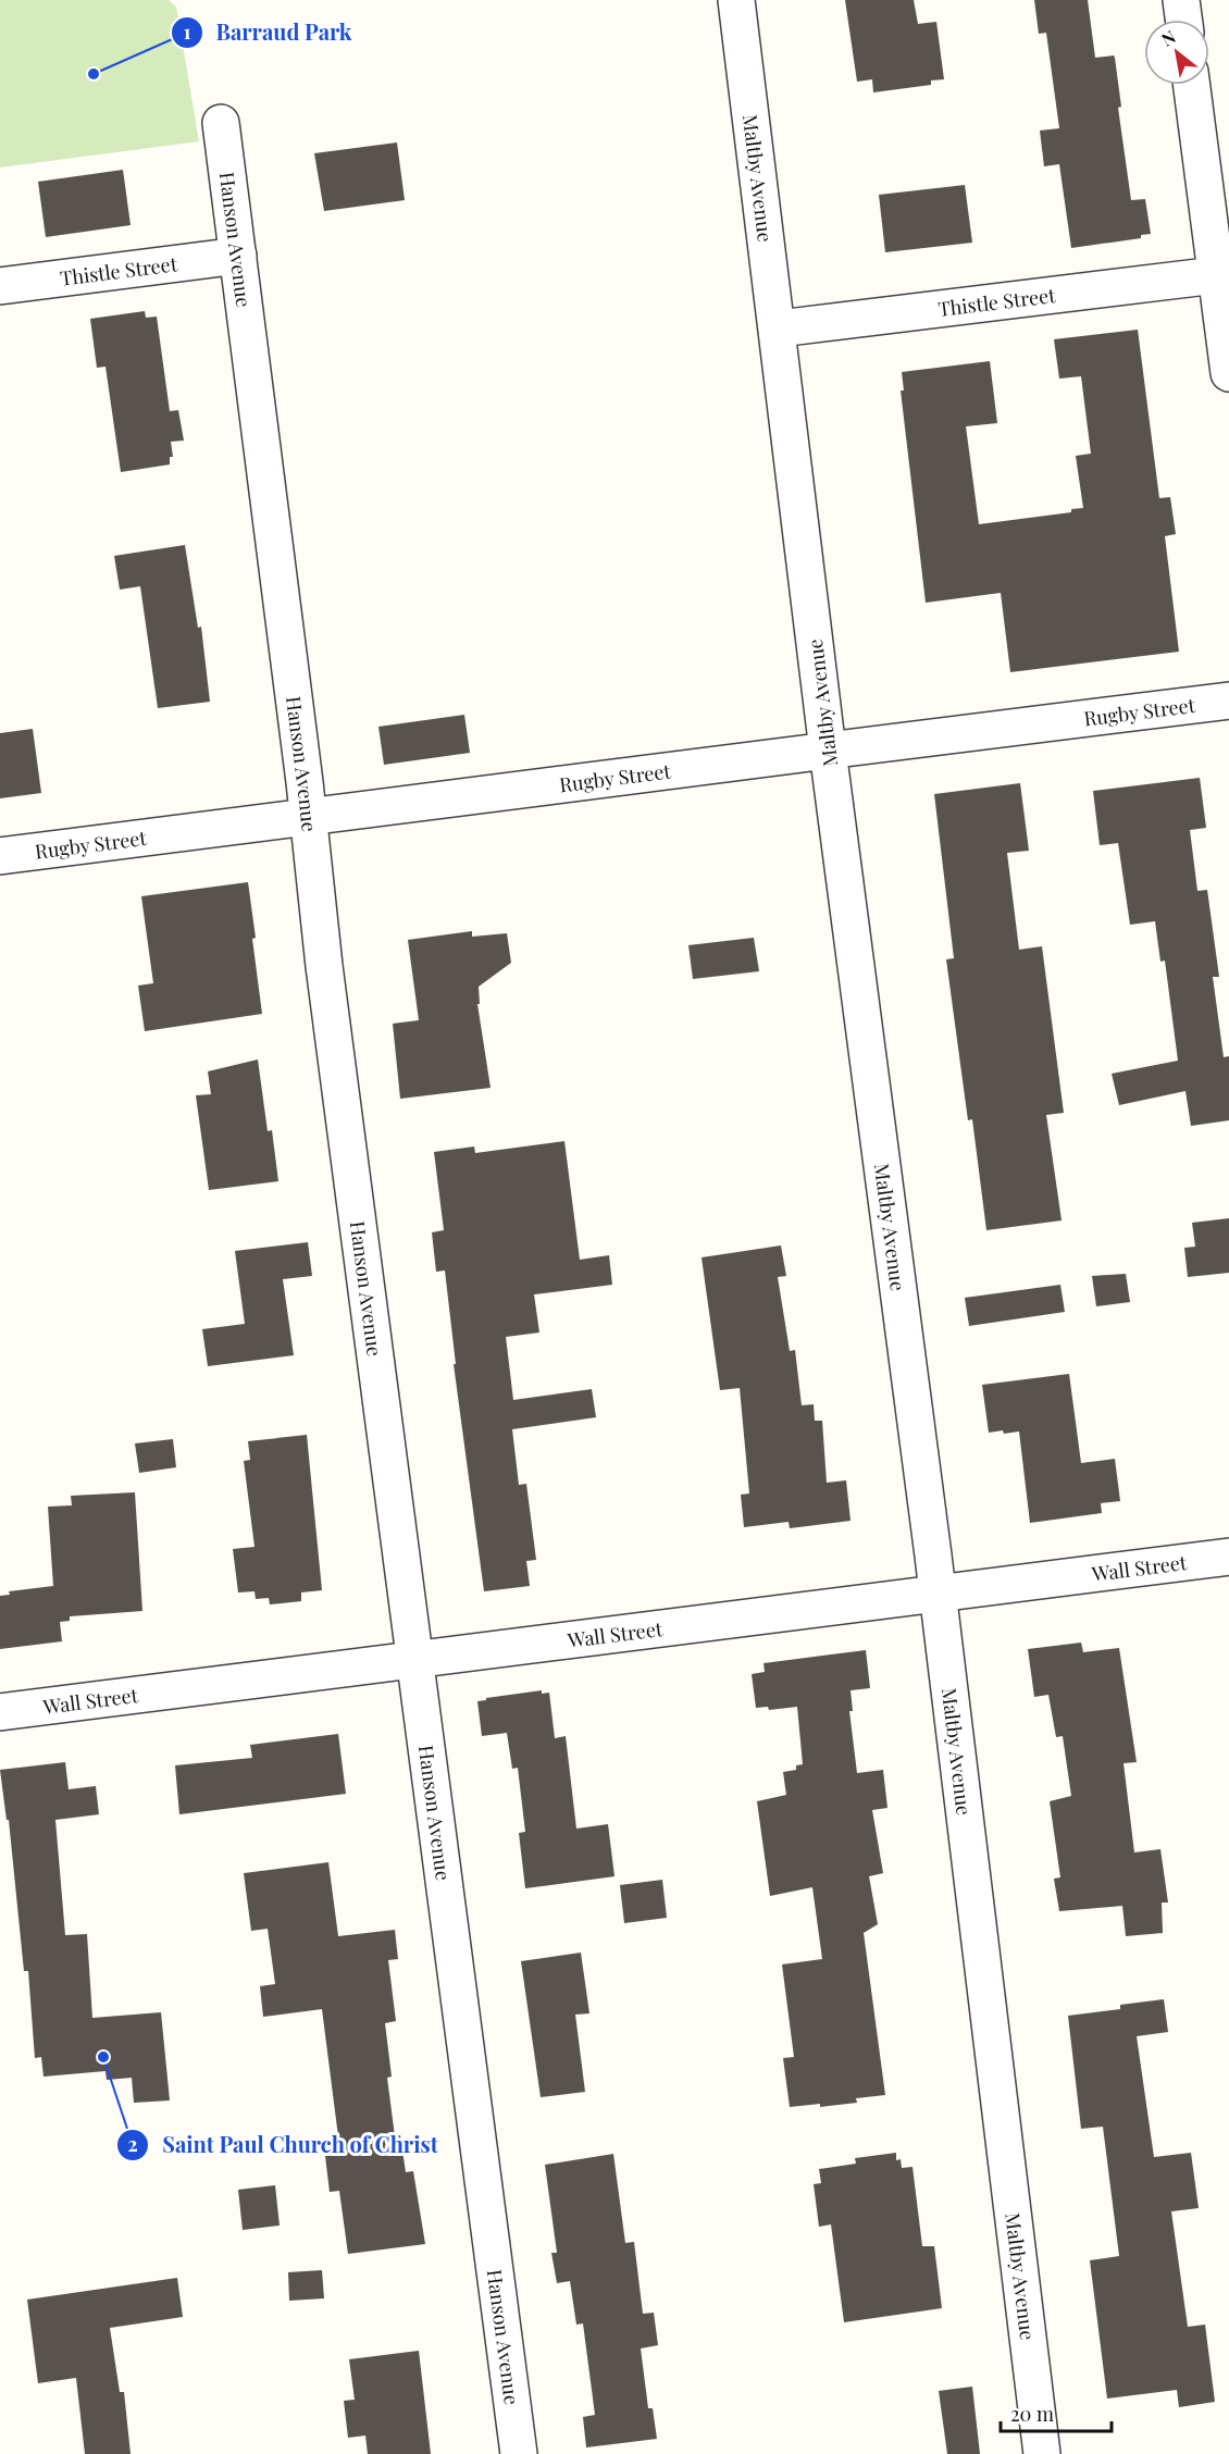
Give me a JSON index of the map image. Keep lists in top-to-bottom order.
{
  "streets": {
    "street": [
      "Maltby Avenue",
      "Hanson Avenue",
      "Thistle Street",
      "Rugby Street",
      "Wall Street"
    ]
  },
  "crossings": [
    ["Maltby Avenue", "Thistle Street"],
    ["Maltby Avenue", "Rugby Street"],
    ["Maltby Avenue", "Wall Street"],
    ["Hanson Avenue", "Thistle Street"],
    ["Hanson Avenue", "Rugby Street"],
    ["Hanson Avenue", "Wall Street"]
  ],
  "places": ["Barraud Park", "Saint Paul Church of Christ"],
  "scale_bar": "20 m",
  "north": "top left"
}
